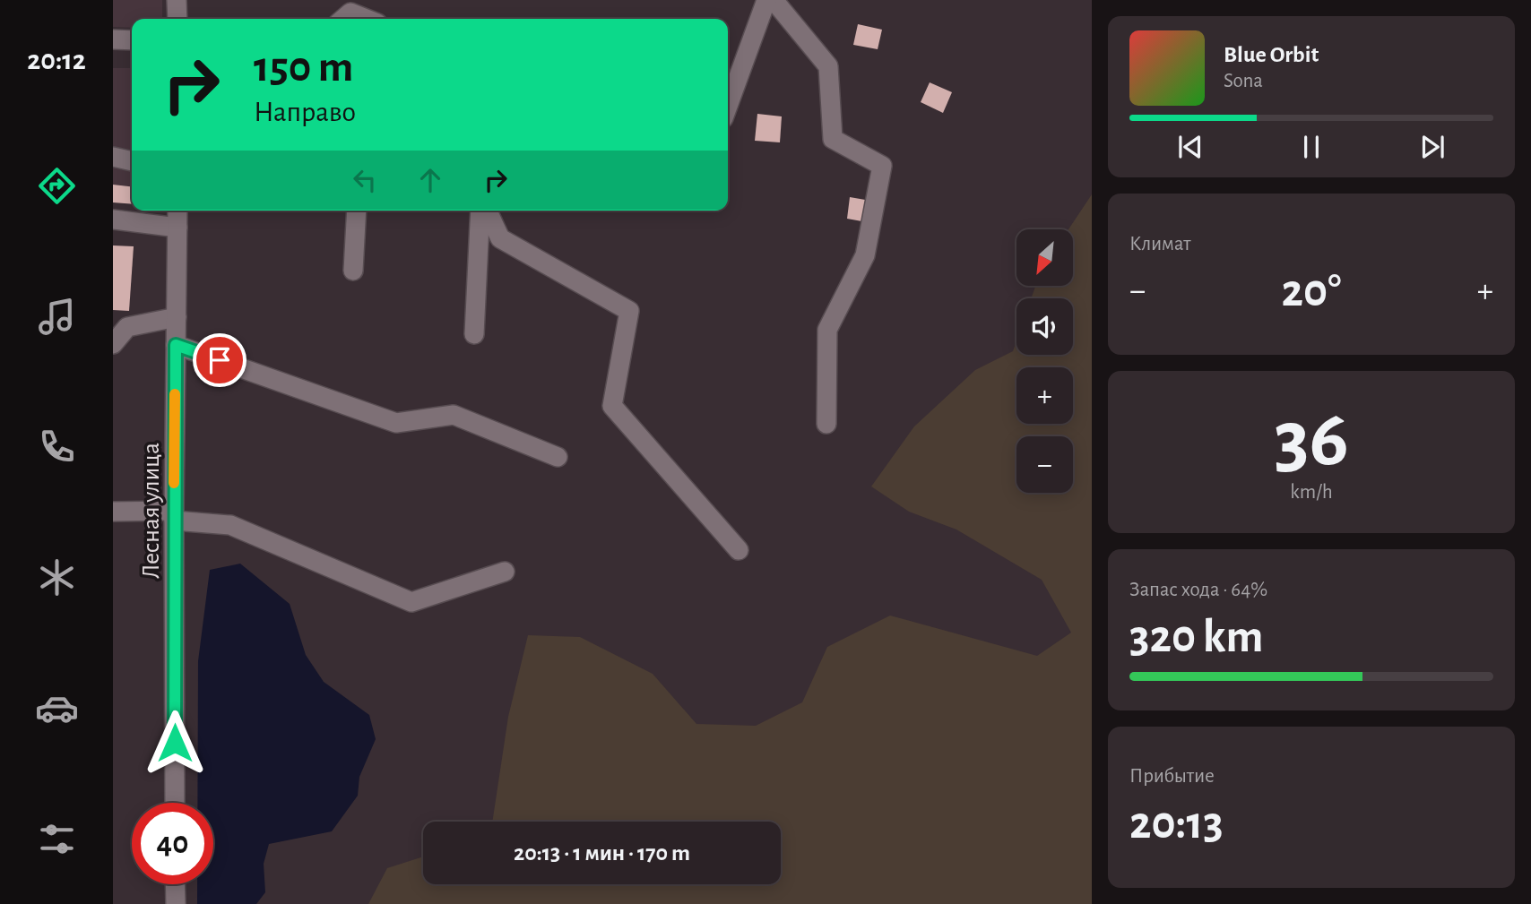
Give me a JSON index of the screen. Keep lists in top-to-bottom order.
{
  "streets": {
    "street": ["Лесная улица"]
  },
  "north": "bottom left",
  "page": {
    "tabs": "20:12",
    "turn": ["150 m", "Направо"],
    "song": ["Blue Orbit", "Sona"],
    "tile": [
      "Климат",
      ["36", "km/h"],
      ["Запас хода · 64%", "320 km"],
      ["Прибытие", "20:13"]
    ],
    "map_buttons": ["+", "−"],
    "heat": ["−", "20°", "+"],
    "limit": "40",
    "trip": "20:13 · 1 мин · 170 m"
  }
}
